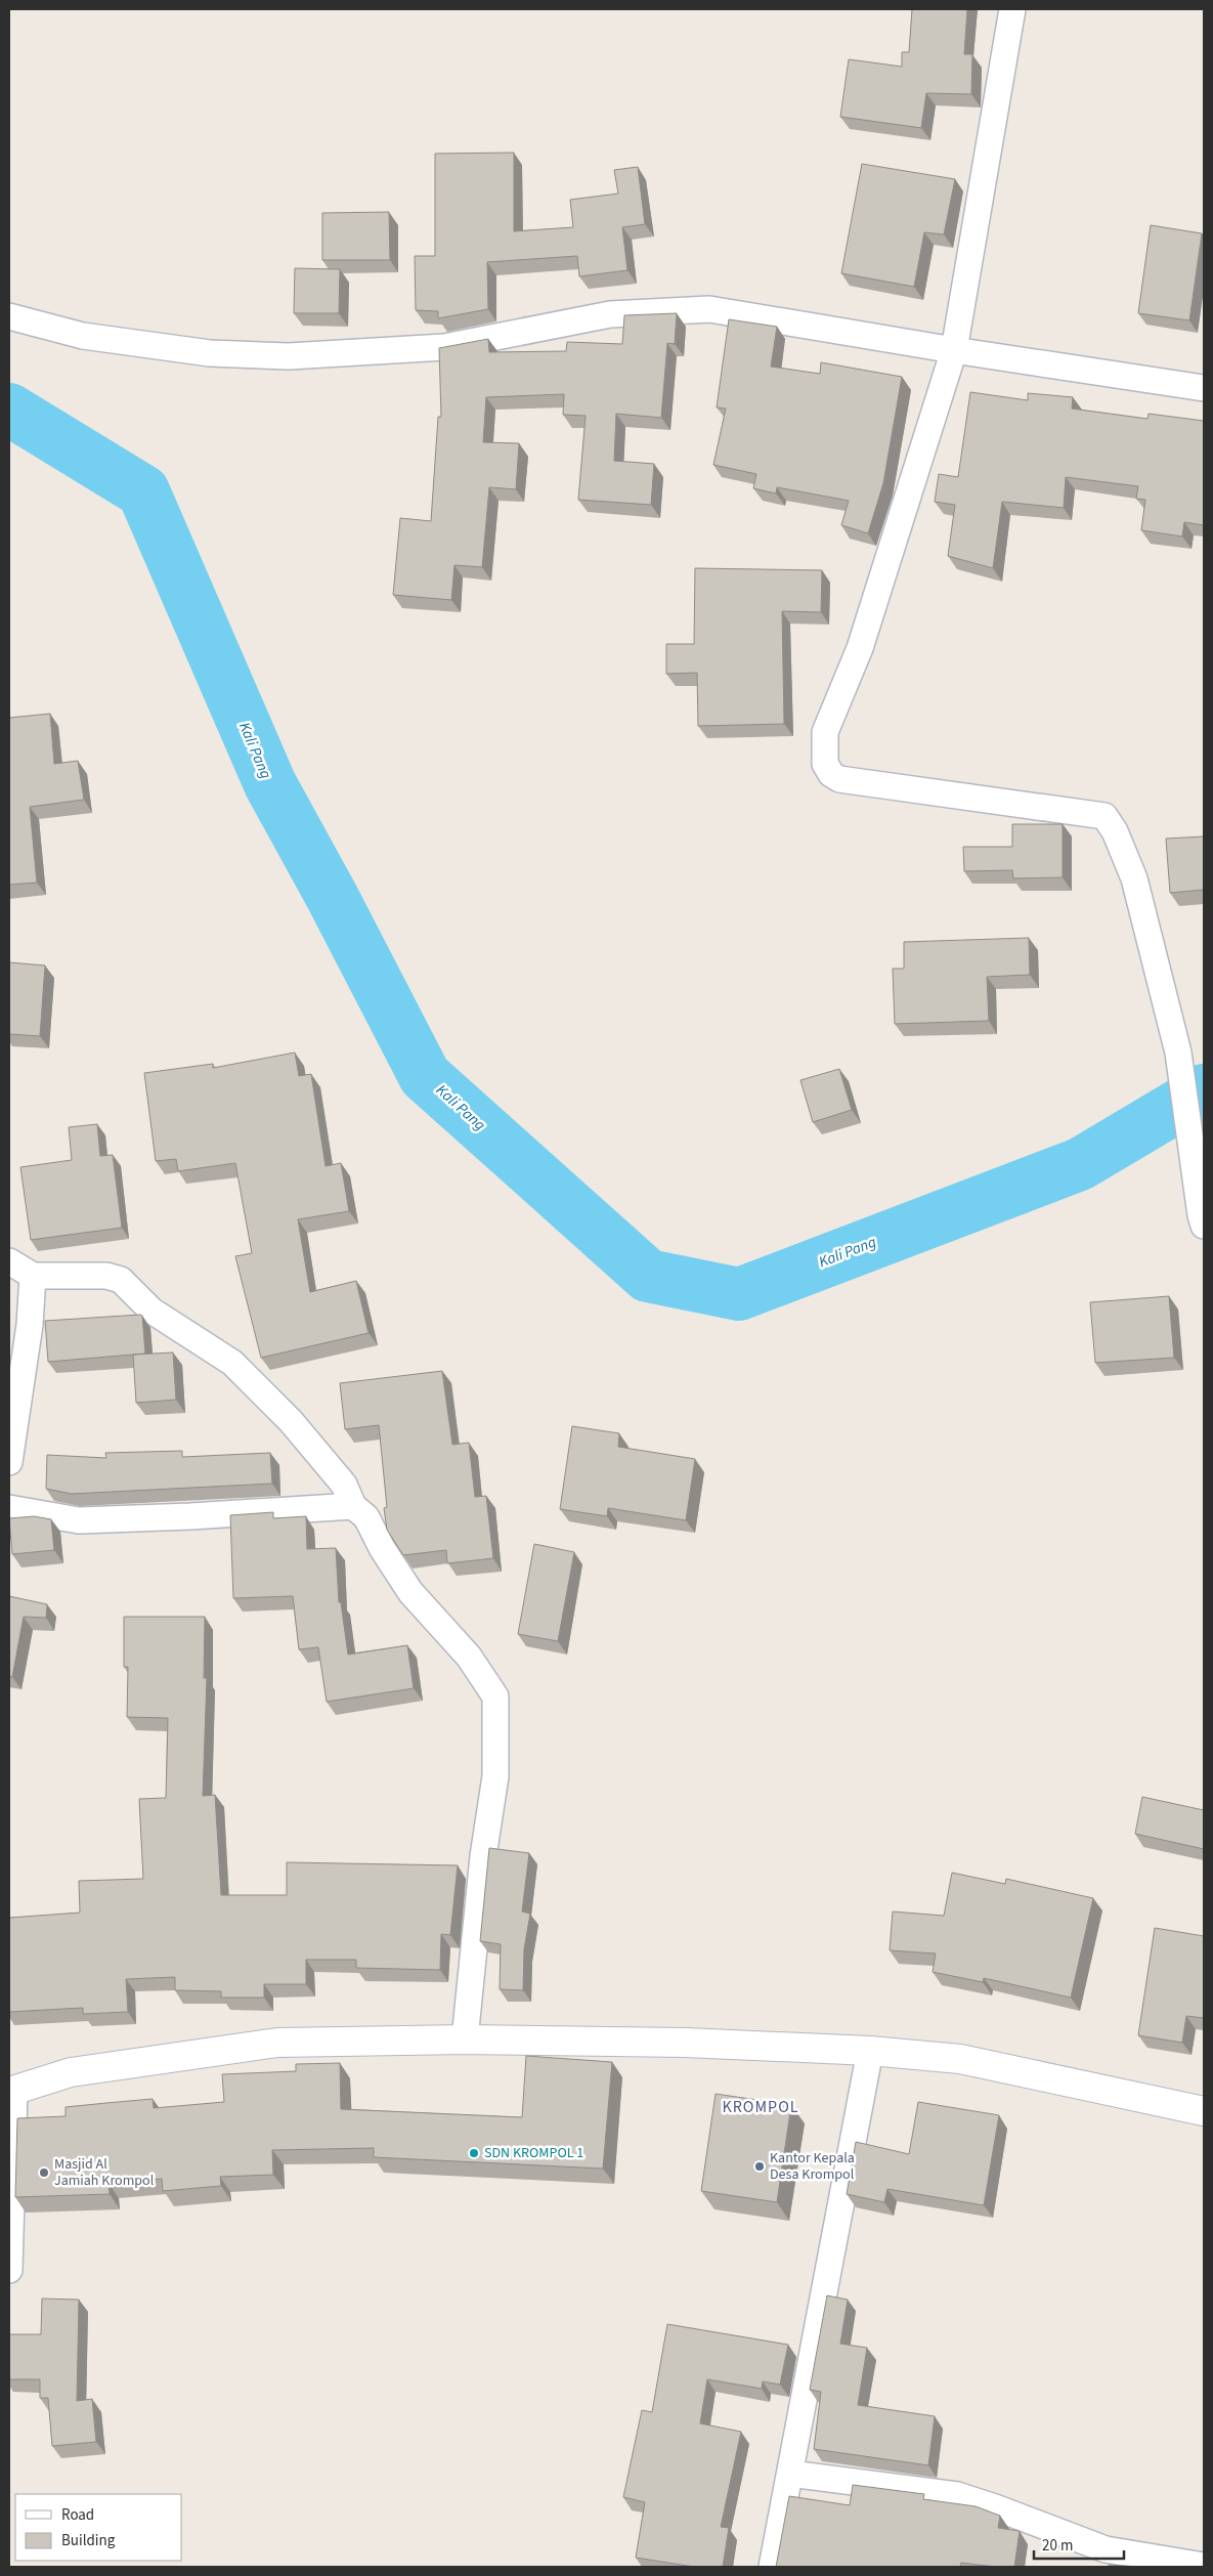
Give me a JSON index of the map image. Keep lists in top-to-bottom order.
{
  "districts": ["KROMPOL"],
  "water": ["Kali Pang"],
  "places": ["SDN KROMPOL 1", "Kantor Kepala Desa Krompol", "Masjid Al Jamiah Krompol"],
  "legend": ["Road", "Building"],
  "scale_bar": "20 m"
}
